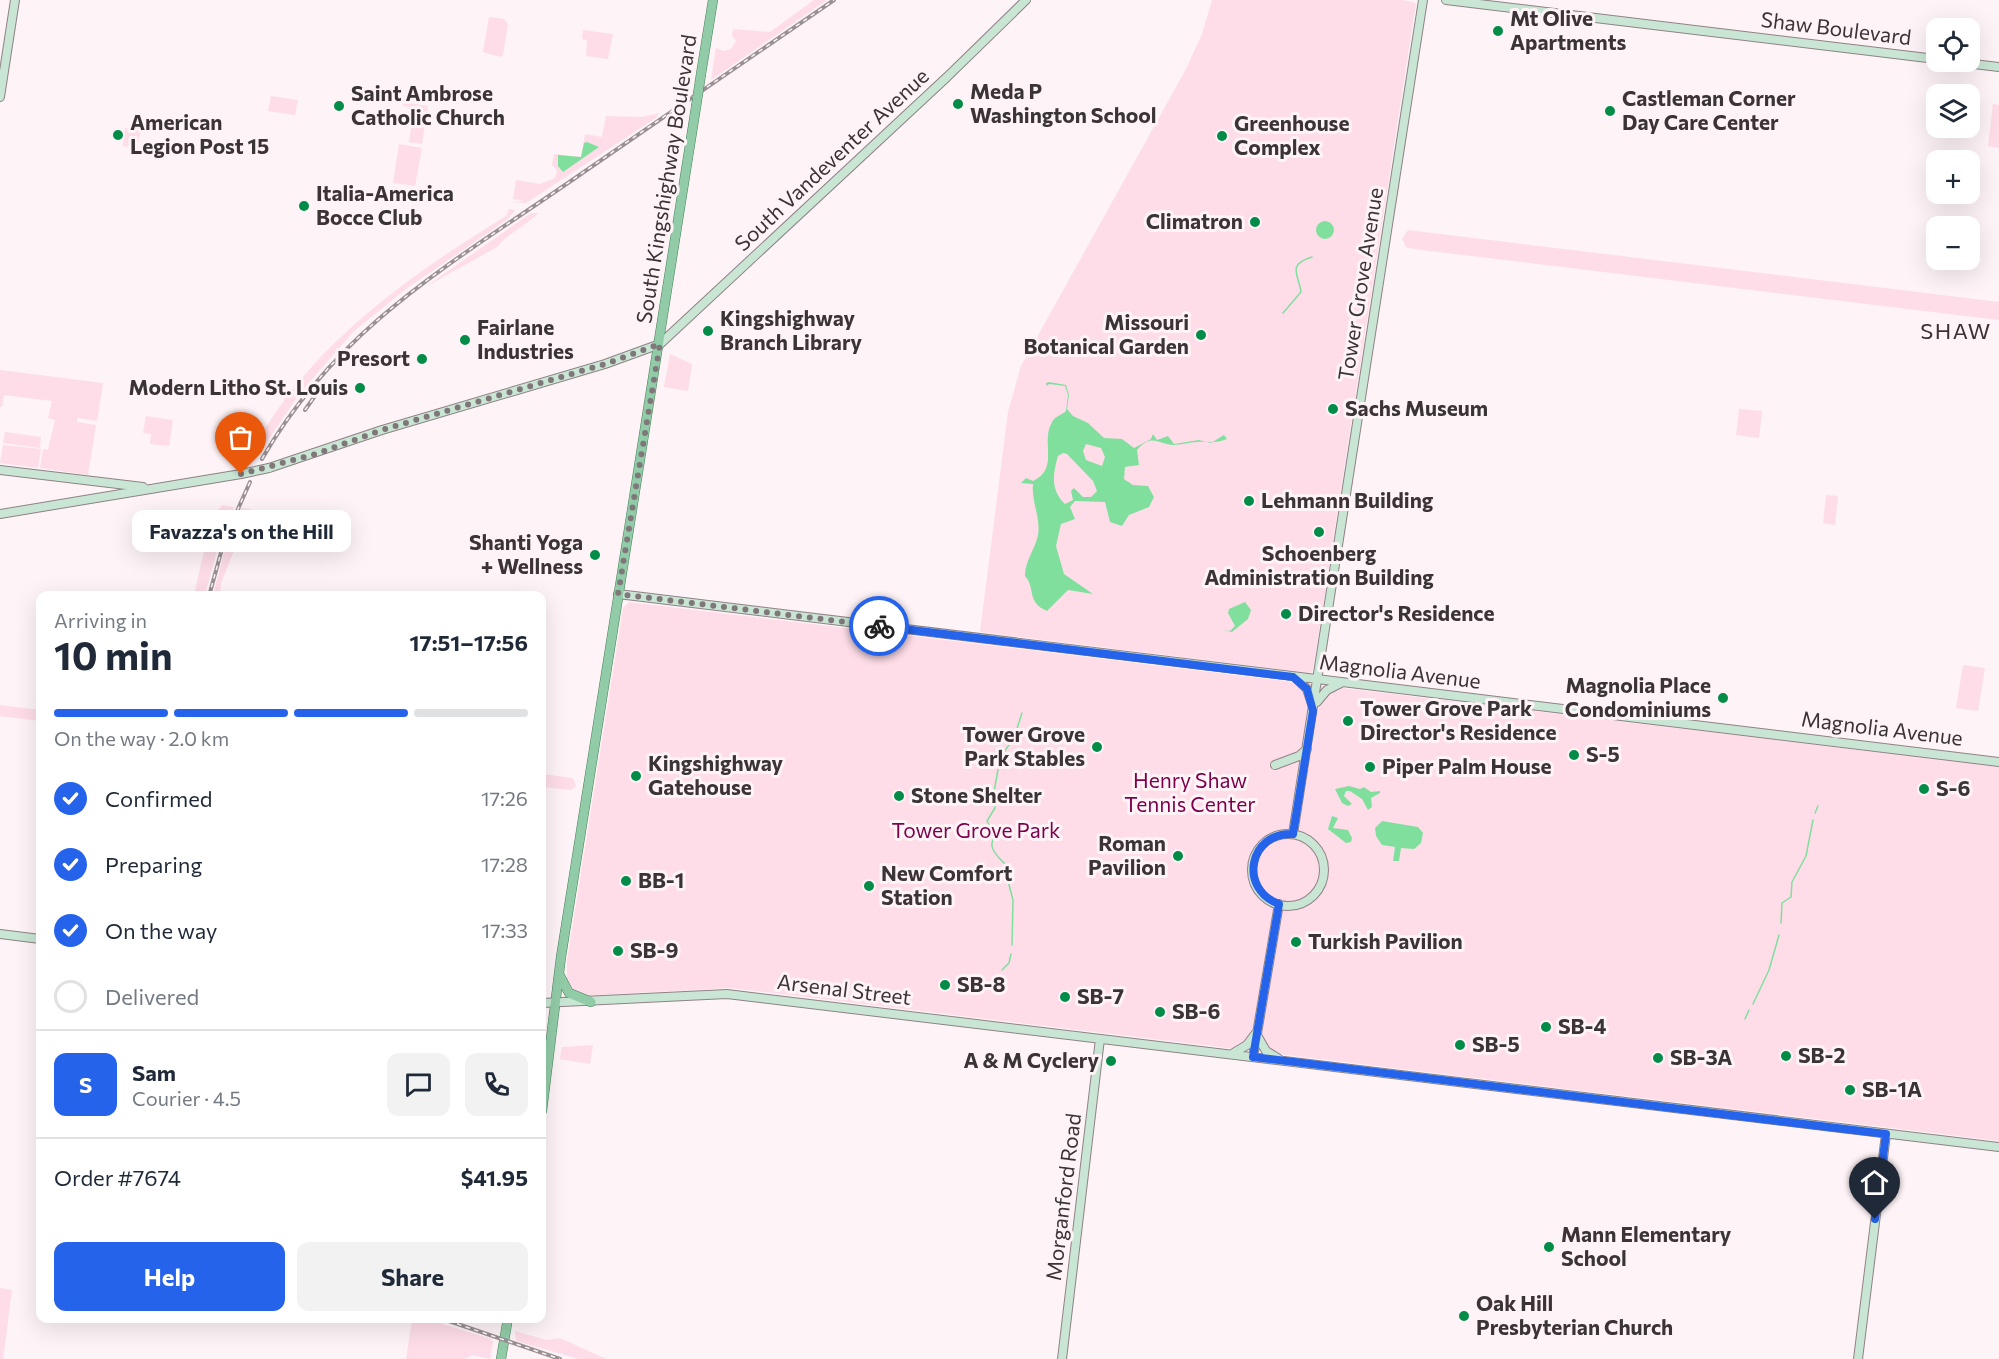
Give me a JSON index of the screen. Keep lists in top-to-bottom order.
{
  "streets": {
    "main road": ["South Kingshighway Boulevard"],
    "street": [
      "Shaw Boulevard",
      "South Vandeventer Avenue",
      "Tower Grove Avenue",
      "Magnolia Avenue",
      "Arsenal Street",
      "Morganford Road"
    ]
  },
  "crossings": [
    ["South Vandeventer Avenue", "South Kingshighway Boulevard"],
    ["South Kingshighway Boulevard", "Magnolia Avenue"],
    ["South Kingshighway Boulevard", "Arsenal Street"],
    ["Tower Grove Avenue", "Magnolia Avenue"],
    ["Arsenal Street", "Morganford Road"]
  ],
  "districts": ["SHAW"],
  "parks": ["Henry Shaw Tennis Center", "Tower Grove Park"],
  "places": [
    "Mt Olive Apartments",
    "Meda P Washington School",
    "Saint Ambrose Catholic Church",
    "Castleman Corner Day Care Center",
    "American Legion Post 15",
    "Greenhouse Complex",
    "Italia-America Bocce Club",
    "Climatron",
    "Kingshighway Branch Library",
    "Missouri Botanical Garden",
    "Fairlane Industries",
    "Presort",
    "Modern Litho St. Louis",
    "Sachs Museum",
    "Favazza's on the Hill",
    "Lehmann Building",
    "Schoenberg Administration Building",
    "Shanti Yoga + Wellness",
    "Director's Residence",
    "Magnolia Place Condominiums",
    "Tower Grove Park Director's Residence",
    "Tower Grove Park Stables",
    "S-5",
    "Piper Palm House",
    "Kingshighway Gatehouse",
    "S-6",
    "Stone Shelter",
    "Roman Pavilion",
    "BB-1",
    "New Comfort Station",
    "Turkish Pavilion",
    "SB-9",
    "SB-8",
    "SB-7",
    "SB-6",
    "SB-4",
    "SB-5",
    "SB-2",
    "SB-3A",
    "A & M Cyclery",
    "SB-1A",
    "Mann Elementary School",
    "Oak Hill Presbyterian Church"
  ],
  "page": {
    "map_buttons": ["+", "−"],
    "bubble": "Favazza's on the Hill",
    "heading": ["10 min", "Arriving in", "17:51–17:56"],
    "panel": [
      "Sam",
      "Courier · 4.5",
      "Order #7674",
      "$41.95"
    ],
    "bar": "On the way · 2.0 km",
    "list": [
      ["Confirmed", "17:26"],
      ["Preparing", "17:28"],
      ["On the way", "17:33"],
      "Delivered"
    ],
    "round": "S",
    "buttons": ["Help", "Share"]
  }
}
